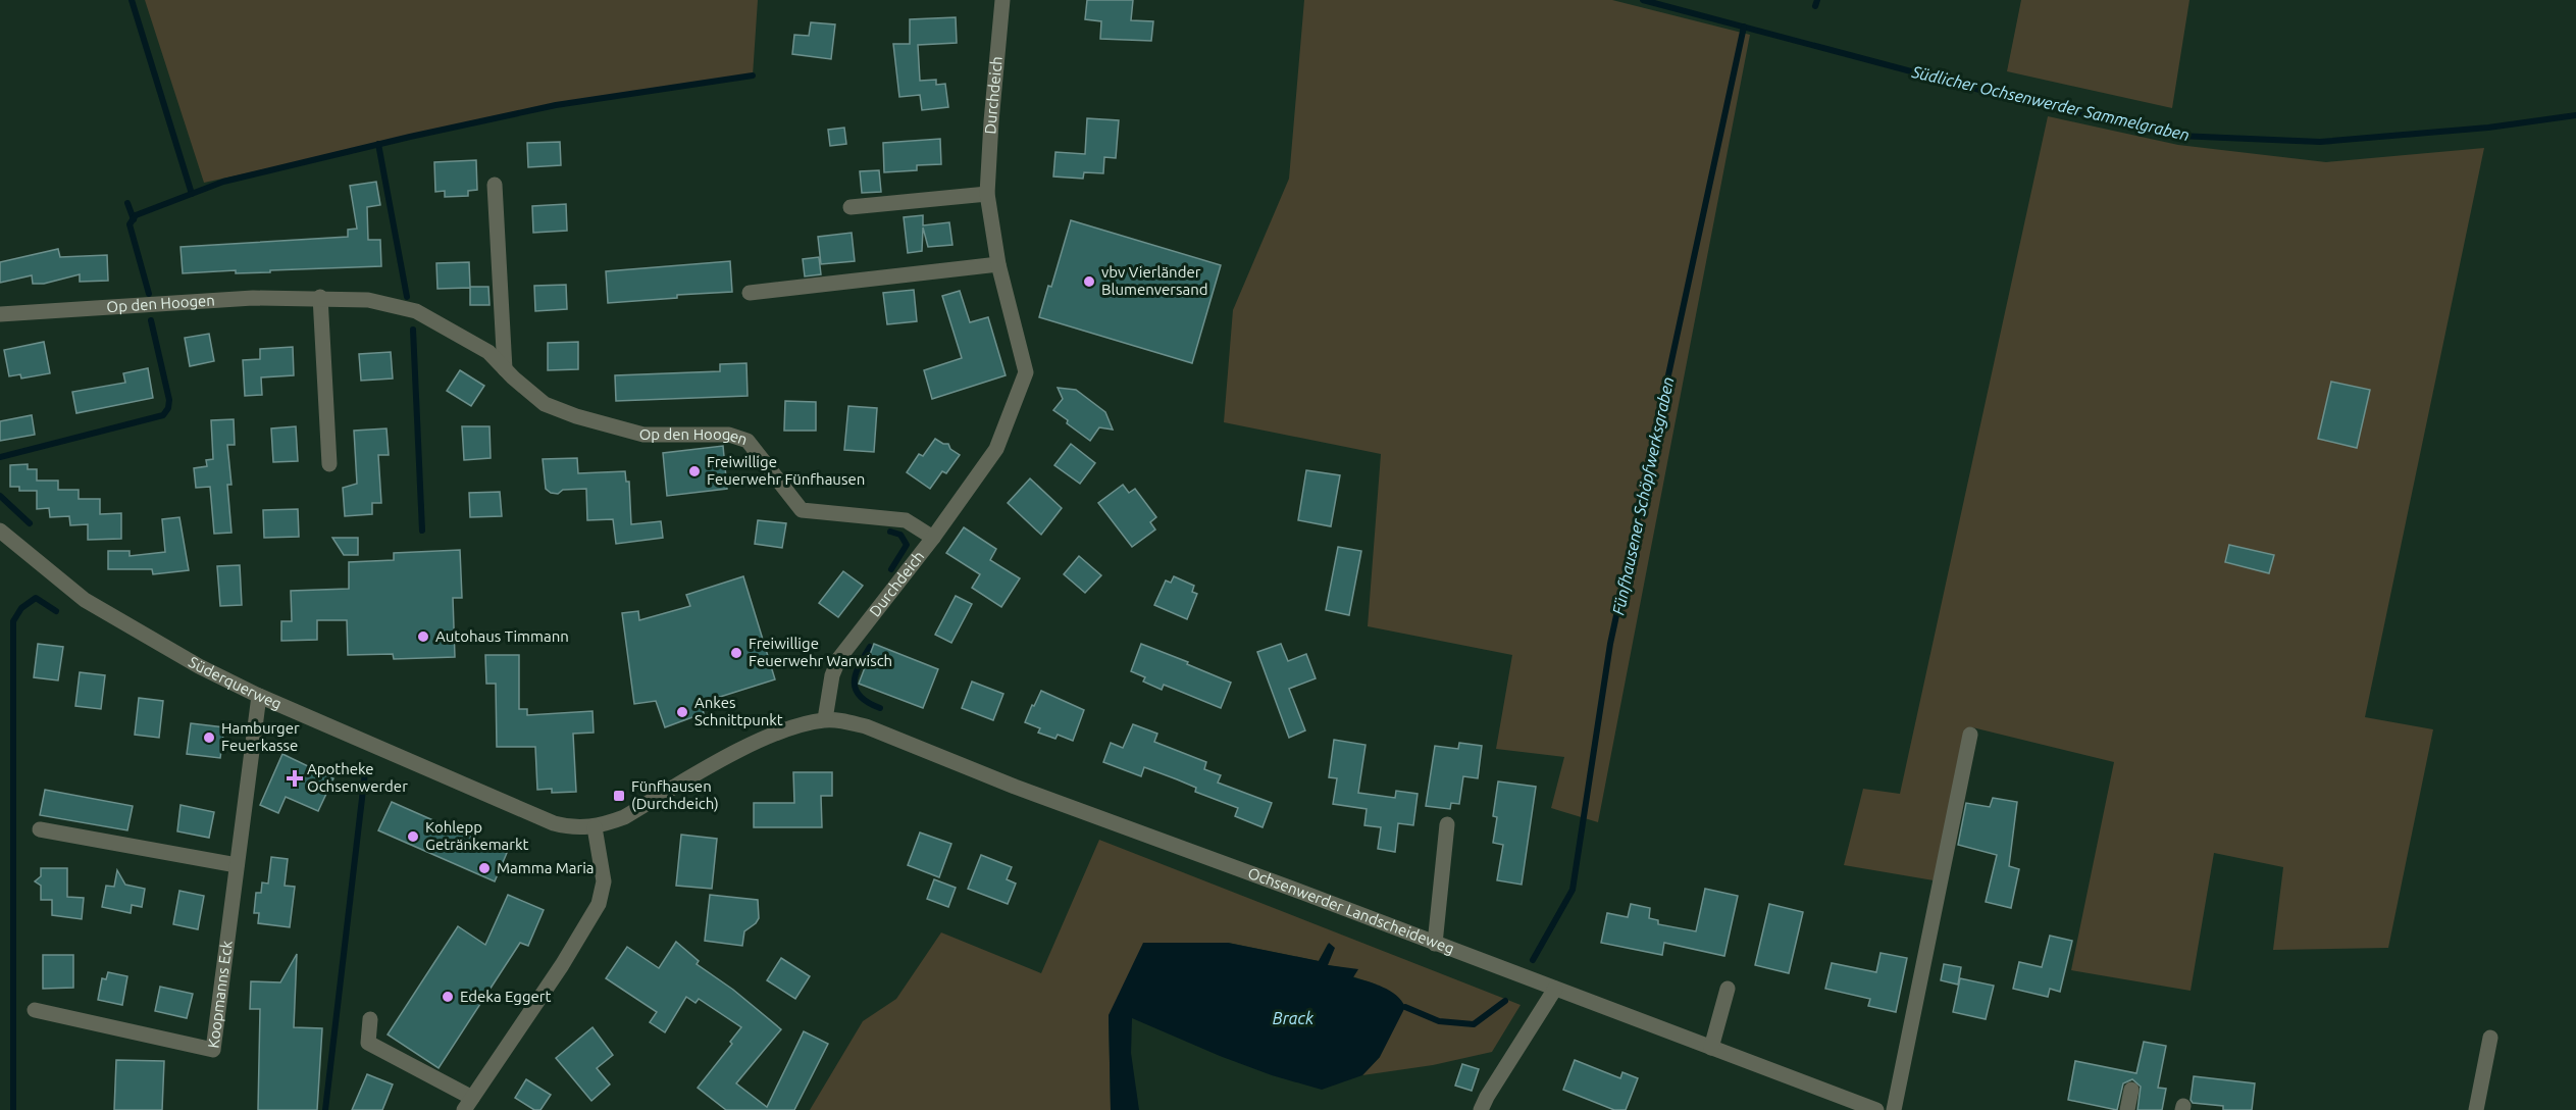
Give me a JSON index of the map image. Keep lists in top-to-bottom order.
{
  "streets": {
    "street": [
      "Durchdeich",
      "Op den Hoogen",
      "Süderquerweg",
      "Ochsenwerder Landscheideweg",
      "Koopmanns Eck"
    ]
  },
  "crossings": [
    ["Durchdeich", "Op den Hoogen"],
    ["Durchdeich", "Ochsenwerder Landscheideweg"],
    ["Süderquerweg", "Koopmanns Eck"]
  ],
  "water": ["Südlicher Ochsenwerder Sammelgraben", "Fünfhausener Schöpfwerksgraben", "Brack"],
  "places": {
    "other": [
      "vbv Vierländer Blumenversand",
      "Freiwillige Feuerwehr Fünfhausen",
      "Autohaus Timmann",
      "Freiwillige Feuerwehr Warwisch",
      "Ankes Schnittpunkt",
      "Hamburger Feuerkasse",
      "Kohlepp Getränkemarkt",
      "Mamma Maria",
      "Edeka Eggert"
    ],
    "health": ["Apotheke Ochsenwerder"],
    "transit": ["Fünfhausen (Durchdeich)"]
  }
}
